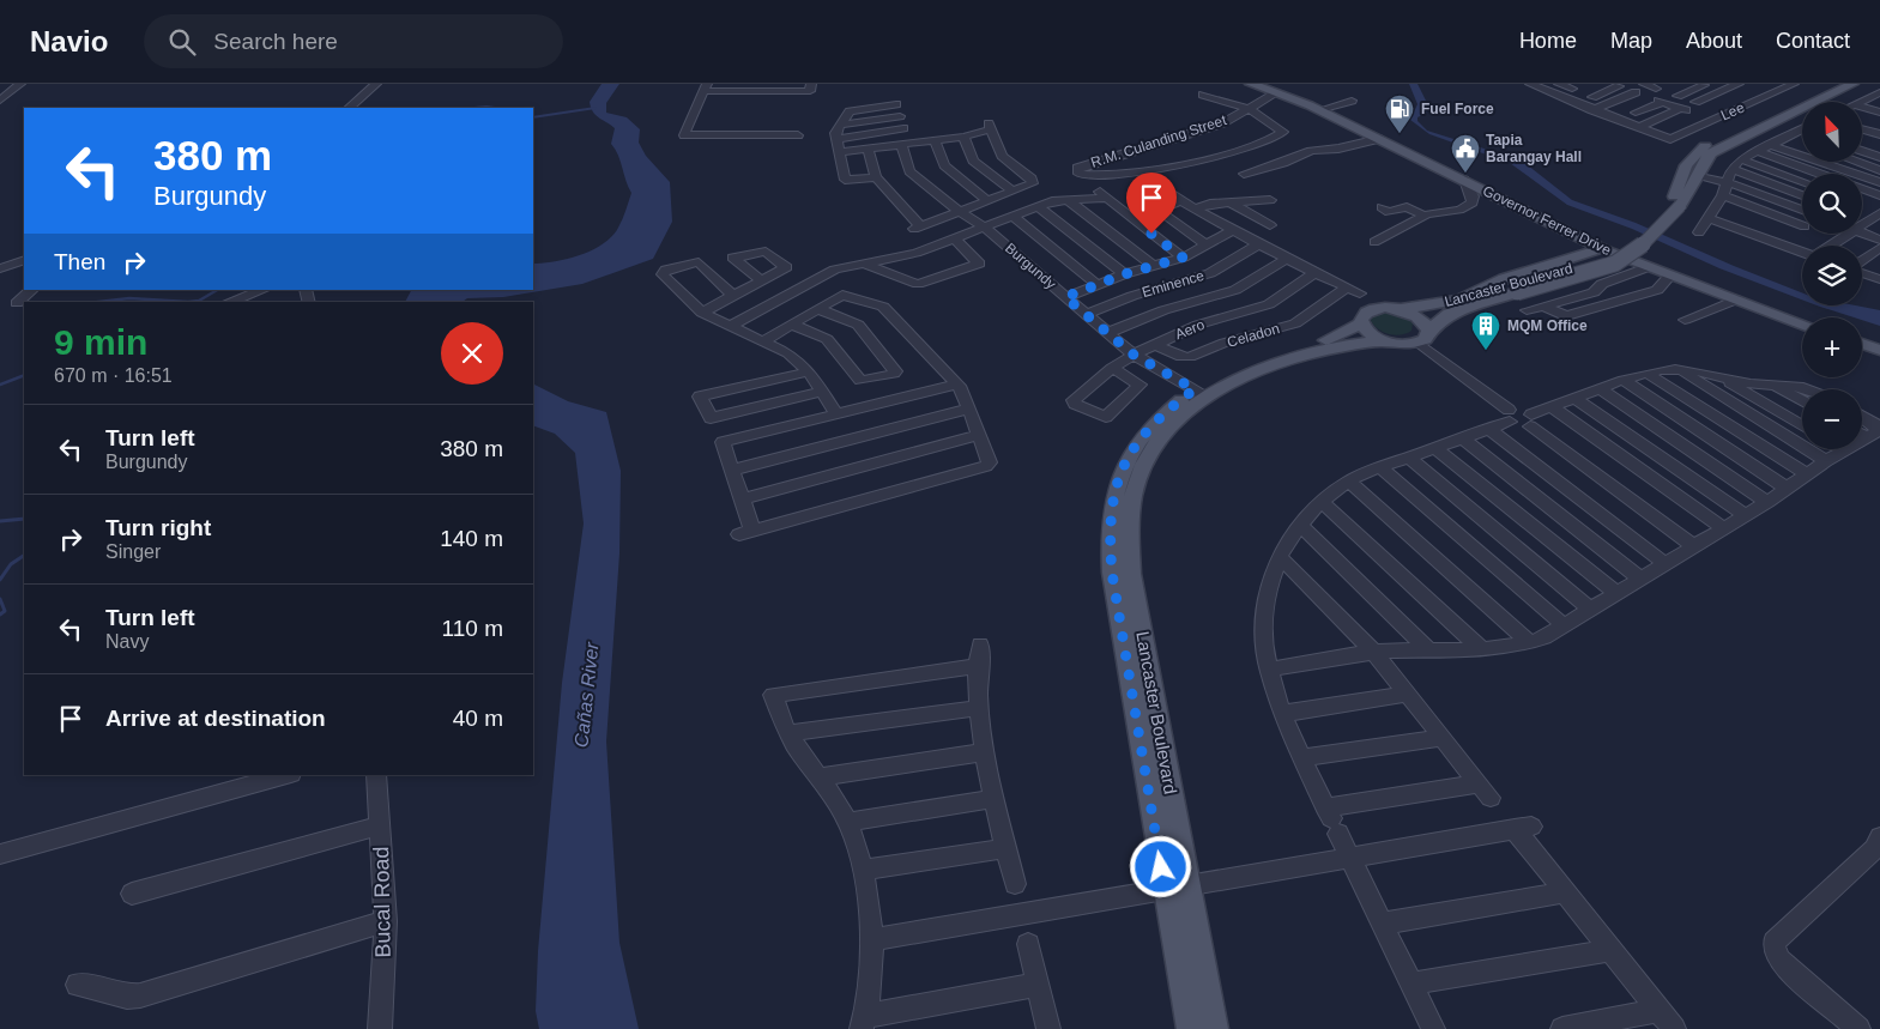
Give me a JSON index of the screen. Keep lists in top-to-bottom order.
{
  "streets": {
    "main road": ["Governor Ferrer Drive", "Lancaster Boulevard"],
    "street": [
      "Lee",
      "R.M. Culanding Street",
      "Burgundy",
      "Eminence",
      "Aero",
      "Celadon",
      "Bucal Road"
    ]
  },
  "crossings": [
    ["R.M. Culanding Street", "Governor Ferrer Drive"],
    ["Burgundy", "Eminence"],
    ["Burgundy", "Lancaster Boulevard"],
    ["Burgundy", "Aero"],
    ["Aero", "Celadon"]
  ],
  "water": ["Cañas River"],
  "places": {
    "fuel station": ["Fuel Force"],
    "public building": ["Tapia Barangay Hall"],
    "building": ["MQM Office"]
  },
  "north": "top left",
  "page": {
    "header": "Navio",
    "search": "Search here",
    "nav": [
      "Home",
      "Map",
      "About",
      "Contact"
    ],
    "map_buttons": ["+", "−"],
    "turn": ["380 m", "Burgundy"],
    "then": "Then",
    "heading": ["9 min", "670 m · 16:51"],
    "list": [
      {
        "name": "Turn left",
        "note": "Burgundy",
        "value": "380 m"
      },
      {
        "name": "Turn right",
        "note": "Singer",
        "value": "140 m"
      },
      {
        "name": "Turn left",
        "note": "Navy",
        "value": "110 m"
      },
      {
        "name": "Arrive at destination",
        "value": "40 m"
      }
    ]
  }
}
